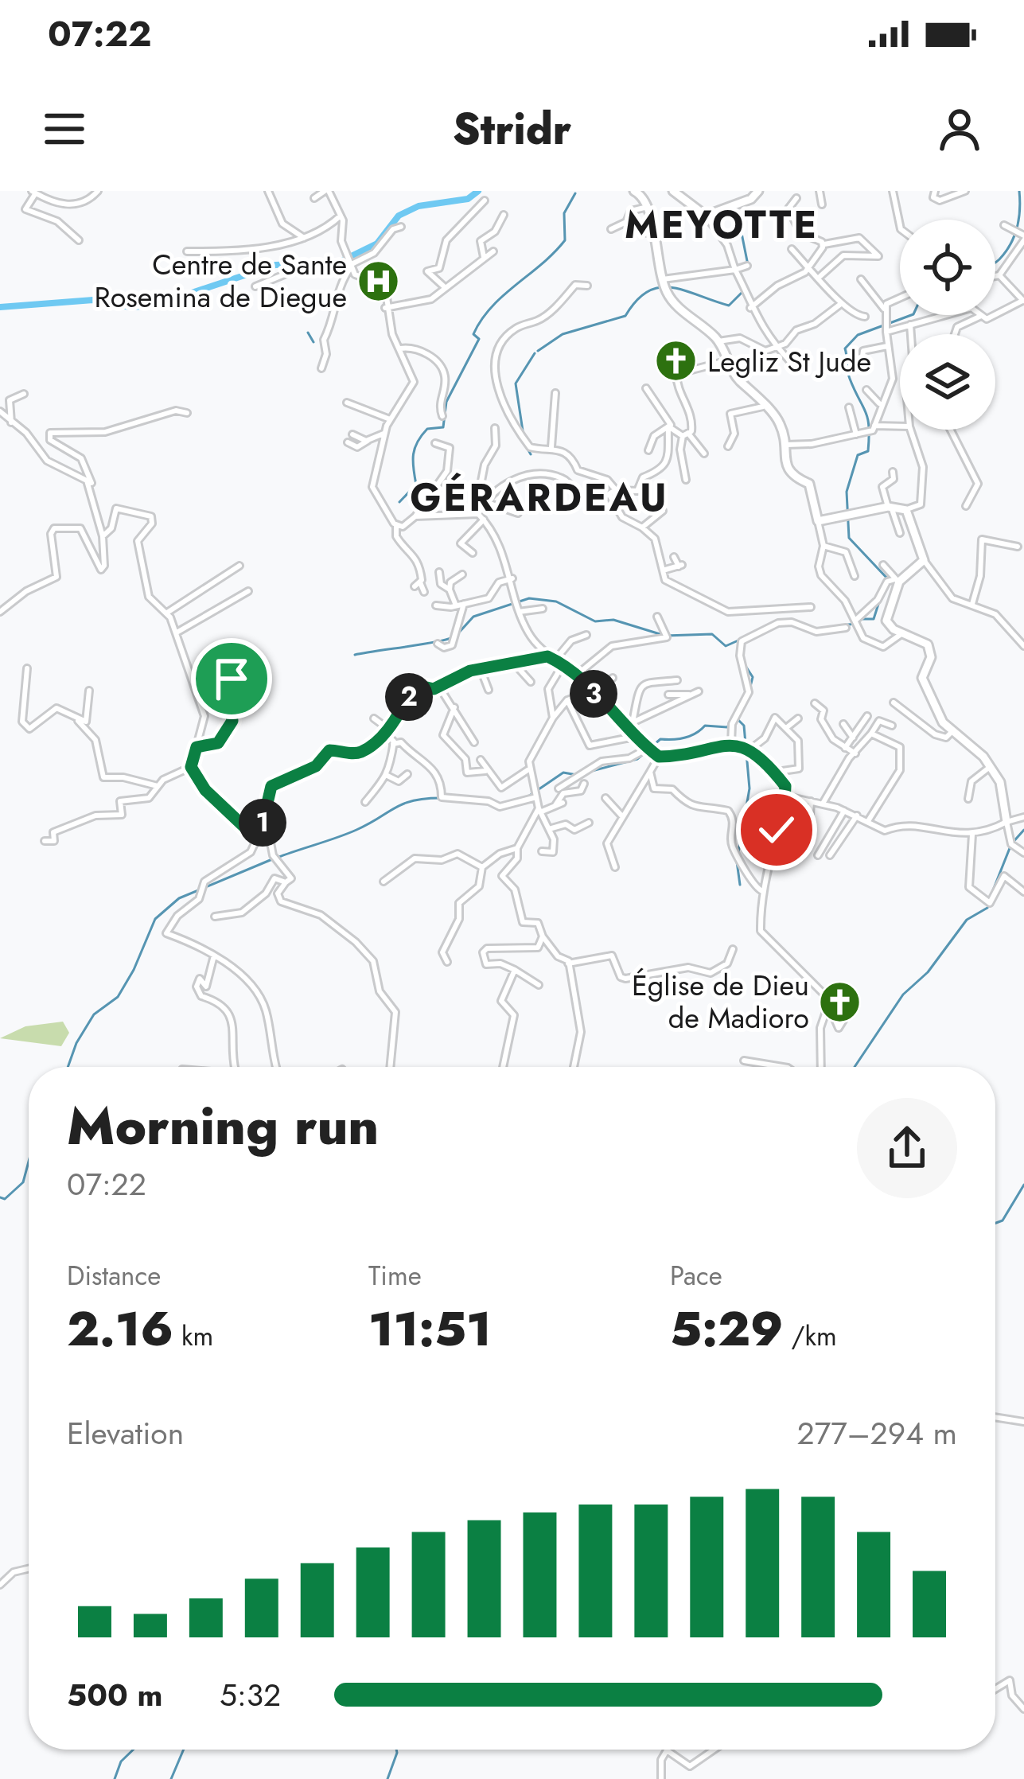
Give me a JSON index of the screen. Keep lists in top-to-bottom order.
{
  "districts": ["MEYOTTE", "GÉRARDEAU"],
  "places": {
    "hospital": ["Centre de Sante Rosemina de Diegue"],
    "church": ["Legliz St Jude", "Église de Dieu de Madioro"]
  },
  "page": {
    "status": "07:22",
    "header": "Stridr",
    "pins": ["3", "2", "1"],
    "heading": ["Morning run", "07:22"],
    "stats": [
      ["Distance", "2.16 km"],
      ["Time", "11:51"],
      ["Pace", "5:29 /km"]
    ],
    "chart": ["Elevation", "277–294 m"],
    "list": [
      {
        "name": "500 m",
        "note": "5:32"
      }
    ]
  }
}
